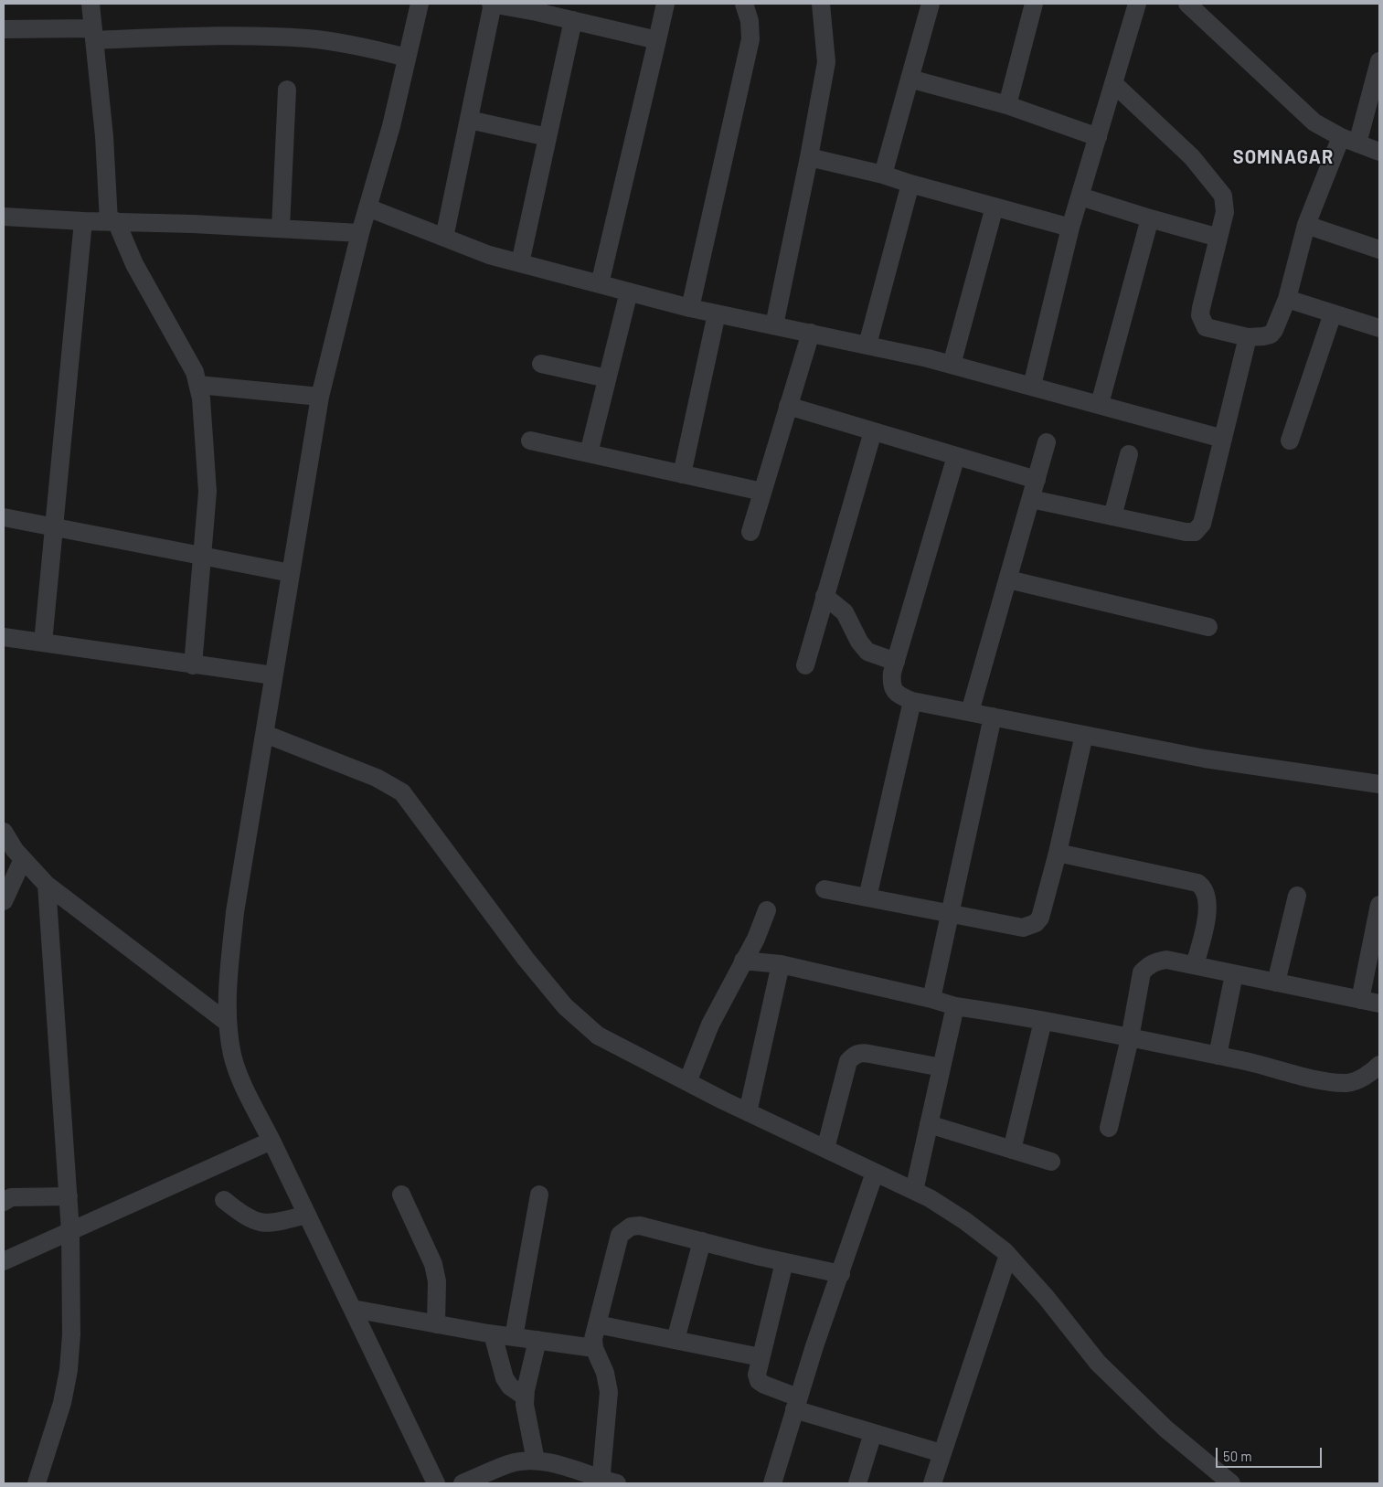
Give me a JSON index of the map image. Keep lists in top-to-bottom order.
{
  "districts": ["SOMNAGAR"],
  "scale_bar": "50 m"
}
